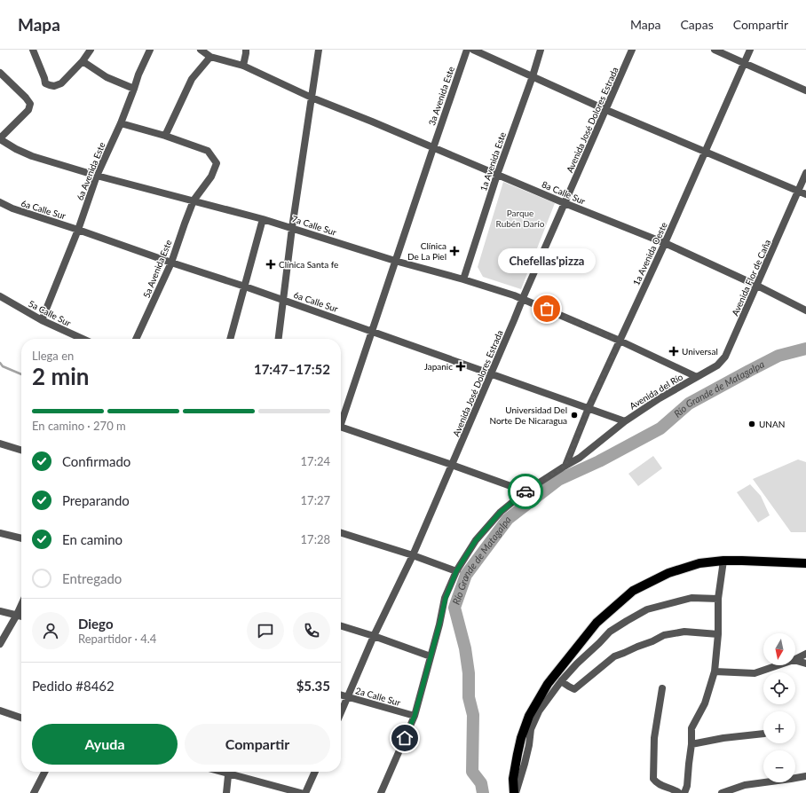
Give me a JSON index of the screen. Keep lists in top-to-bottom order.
{
  "streets": {
    "street": [
      "3a Avenida Este",
      "Avenida José Dolores Estrada",
      "1a Avenida Este",
      "6a Avenida Este",
      "8a Calle Sur",
      "6a Calle Sur",
      "7a Calle Sur",
      "1a Avenida Oeste",
      "5a Avenida Este",
      "Avenida Flor de Caña",
      "5a Calle Sur",
      "Avenida del Río",
      "2a Calle Sur"
    ]
  },
  "crossings": [
    ["3a Avenida Este", "8a Calle Sur"],
    ["3a Avenida Este", "6a Calle Sur"],
    ["3a Avenida Este", "7a Calle Sur"],
    ["Avenida José Dolores Estrada", "8a Calle Sur"],
    ["Avenida José Dolores Estrada", "6a Calle Sur"],
    ["Avenida José Dolores Estrada", "7a Calle Sur"],
    ["Avenida José Dolores Estrada", "2a Calle Sur"],
    ["1a Avenida Este", "8a Calle Sur"],
    ["1a Avenida Este", "7a Calle Sur"],
    ["6a Avenida Este", "6a Calle Sur"],
    ["6a Avenida Este", "7a Calle Sur"],
    ["6a Avenida Este", "5a Calle Sur"],
    ["8a Calle Sur", "1a Avenida Oeste"],
    ["8a Calle Sur", "Avenida Flor de Caña"],
    ["6a Calle Sur", "1a Avenida Oeste"],
    ["6a Calle Sur", "5a Avenida Este"],
    ["6a Calle Sur", "Avenida del Río"],
    ["7a Calle Sur", "1a Avenida Oeste"],
    ["7a Calle Sur", "5a Avenida Este"],
    ["7a Calle Sur", "Avenida Flor de Caña"],
    ["7a Calle Sur", "Avenida del Río"],
    ["1a Avenida Oeste", "Avenida del Río"],
    ["Avenida Flor de Caña", "Avenida del Río"]
  ],
  "water": ["Río Grande de Matagalpa"],
  "parks": ["Parque Rubén Darío"],
  "places": {
    "health": [
      "Clínica De La Piel",
      "Clínica Santa fe",
      "Universal",
      "Japanic"
    ],
    "other": ["Chefellas'pizza", "Universidad Del Norte De Nicaragua", "UNAN"]
  },
  "north": "bottom",
  "page": {
    "header": "Mapa",
    "nav": ["Mapa", "Capas", "Compartir"],
    "bubble": "Chefellas'pizza",
    "heading": ["2 min", "Llega en", "17:47–17:52"],
    "panel": [
      "Diego",
      "Repartidor · 4.4",
      "Pedido #8462",
      "$5.35"
    ],
    "bar": "En camino · 270 m",
    "list": [
      ["Confirmado", "17:24"],
      ["Preparando", "17:27"],
      ["En camino", "17:28"],
      "Entregado"
    ],
    "map_buttons": ["+", "−"],
    "buttons": ["Ayuda", "Compartir"]
  }
}
